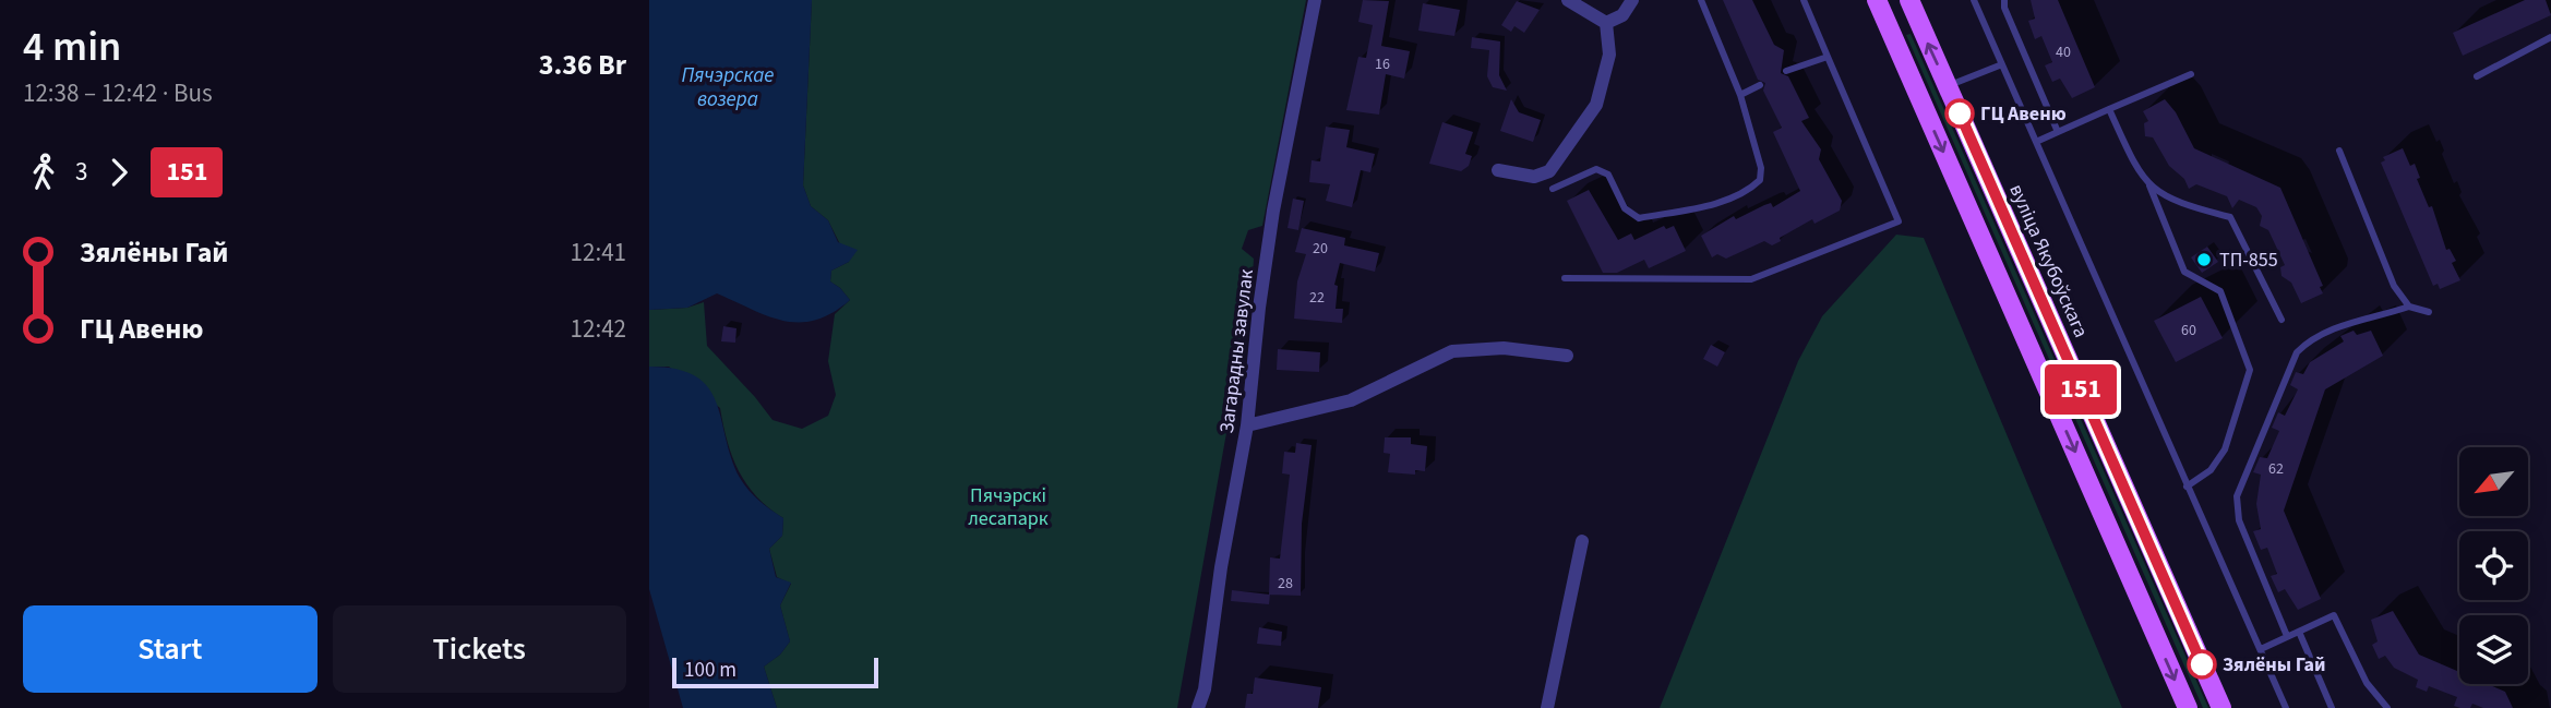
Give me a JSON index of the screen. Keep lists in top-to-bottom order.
{
  "streets": {
    "main road": ["вуліца Якубоўскага"],
    "street": ["Загарадны завулак"]
  },
  "water": ["Пячэрскае возера"],
  "parks": ["Пячэрскі лесапарк"],
  "places": ["ГЦ Авеню", "ТП-855", "Зялёны Гай"],
  "lines": ["bus line 151"],
  "house_numbers": [
    "40",
    "16",
    "20",
    "22",
    "60",
    "62",
    "28"
  ],
  "scale_bar": "100 m",
  "north": "bottom left",
  "page": {
    "heading": ["4 min", "12:38 – 12:42 · Bus", "3.36 Br"],
    "on_map": "151",
    "legs": ["3", "151"],
    "list": [
      {
        "name": "Зялёны Гай",
        "value": "12:41"
      },
      {
        "name": "ГЦ Авеню",
        "value": "12:42"
      }
    ],
    "buttons": ["Start", "Tickets"],
    "scale": "100 m"
  }
}
